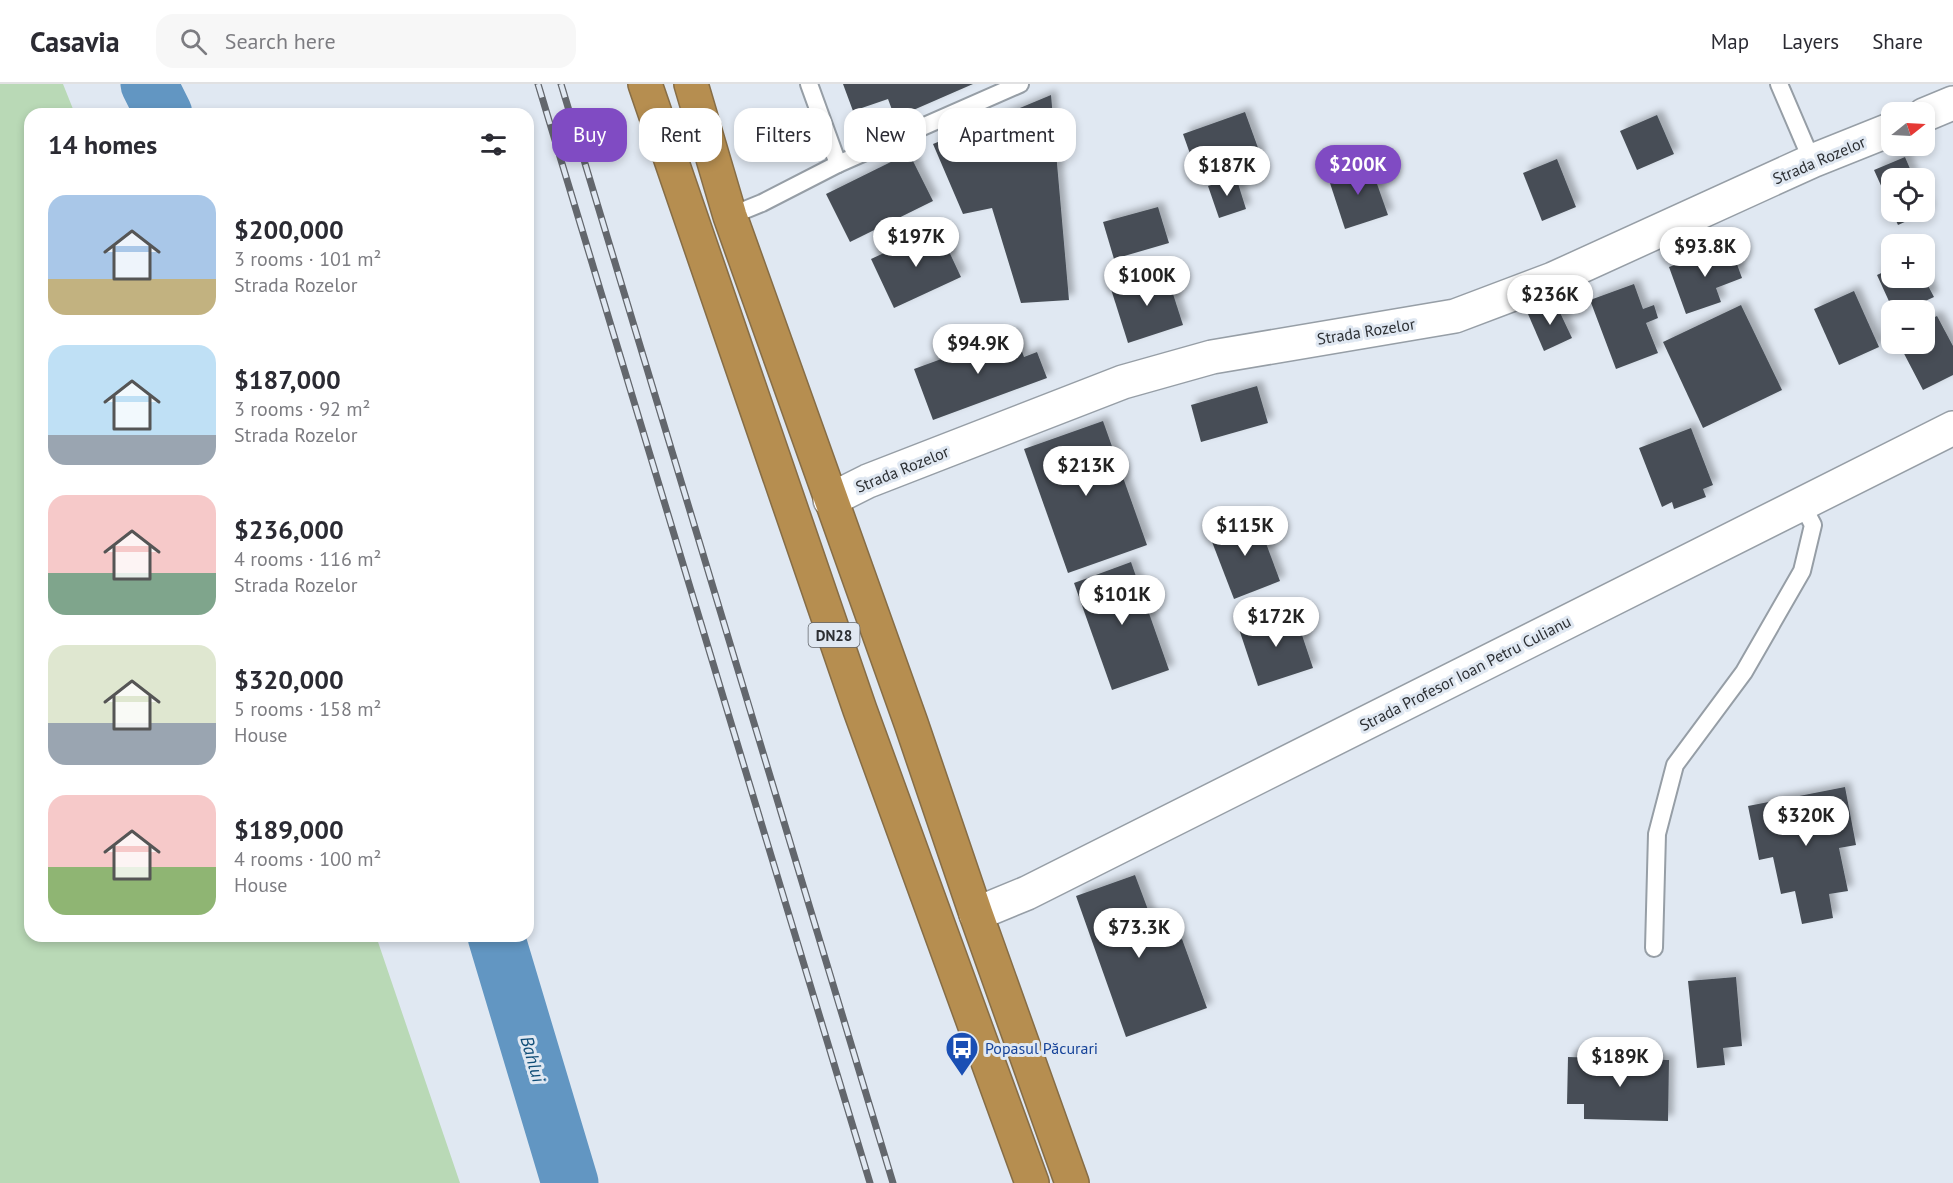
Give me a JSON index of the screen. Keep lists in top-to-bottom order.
{
  "streets": {
    "highway": ["DN28"],
    "street": ["Strada Rozelor", "Strada Profesor Ioan Petru Culianu"]
  },
  "crossings": [
    ["Strada Rozelor", "DN28"],
    ["DN28", "Strada Profesor Ioan Petru Culianu"]
  ],
  "water": ["Bahlui"],
  "places": {
    "bus stop": ["Popasul Păcurari"]
  },
  "north": "right",
  "page": {
    "header": "Casavia",
    "search": "Search here",
    "nav": ["Map", "Layers", "Share"],
    "map_buttons": ["+", "−"],
    "chip": [
      "Buy",
      "Rent",
      "Filters",
      "New",
      "Apartment"
    ],
    "heading": "14 homes",
    "price": [
      "$200K",
      "$187K",
      "$197K",
      "$93.8K",
      "$100K",
      "$236K",
      "$94.9K",
      "$213K",
      "$115K",
      "$101K",
      "$172K",
      "$320K",
      "$73.3K",
      "$189K"
    ],
    "list": [
      {
        "name": "$200,000",
        "note": "3 rooms · 101 m² · Strada Rozelor"
      },
      {
        "name": "$187,000",
        "note": "3 rooms · 92 m² · Strada Rozelor"
      },
      {
        "name": "$236,000",
        "note": "4 rooms · 116 m² · Strada Rozelor"
      },
      {
        "name": "$320,000",
        "note": "5 rooms · 158 m² · House"
      },
      {
        "name": "$189,000",
        "note": "4 rooms · 100 m² · House"
      }
    ]
  }
}
